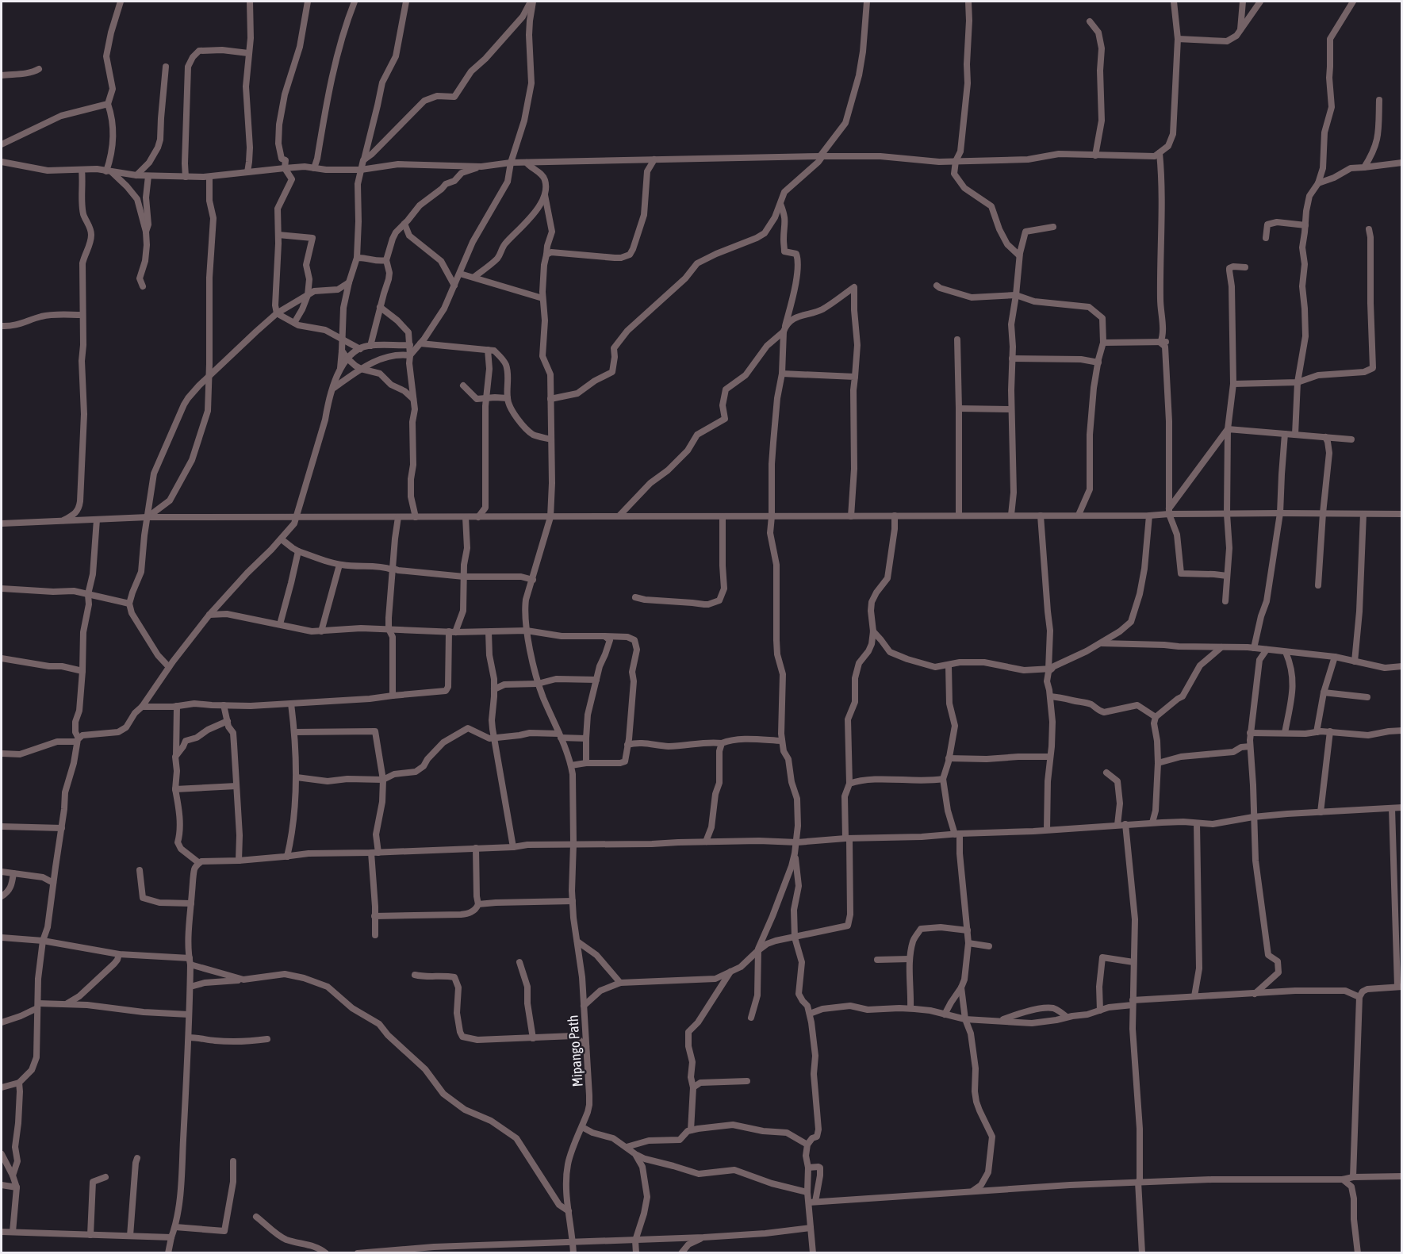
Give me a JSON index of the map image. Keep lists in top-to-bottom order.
{
  "streets": {
    "street": ["Mipango Path"]
  }
}
